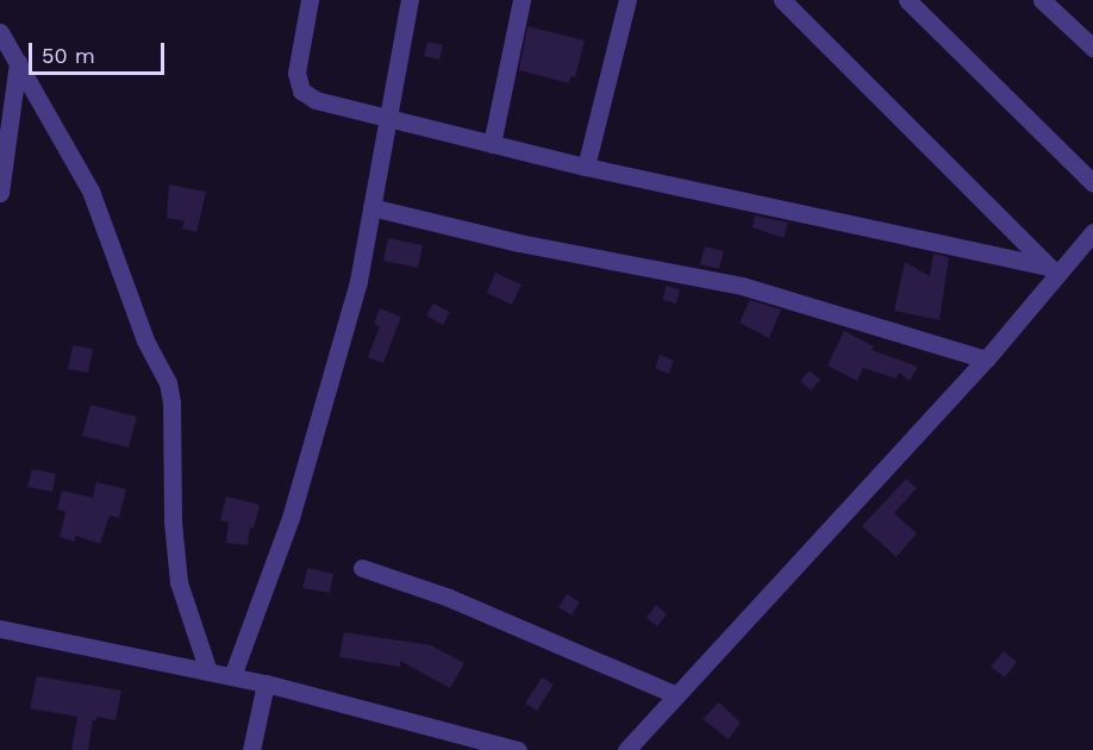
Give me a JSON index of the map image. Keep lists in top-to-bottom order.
{
  "scale_bar": "50 m"
}
